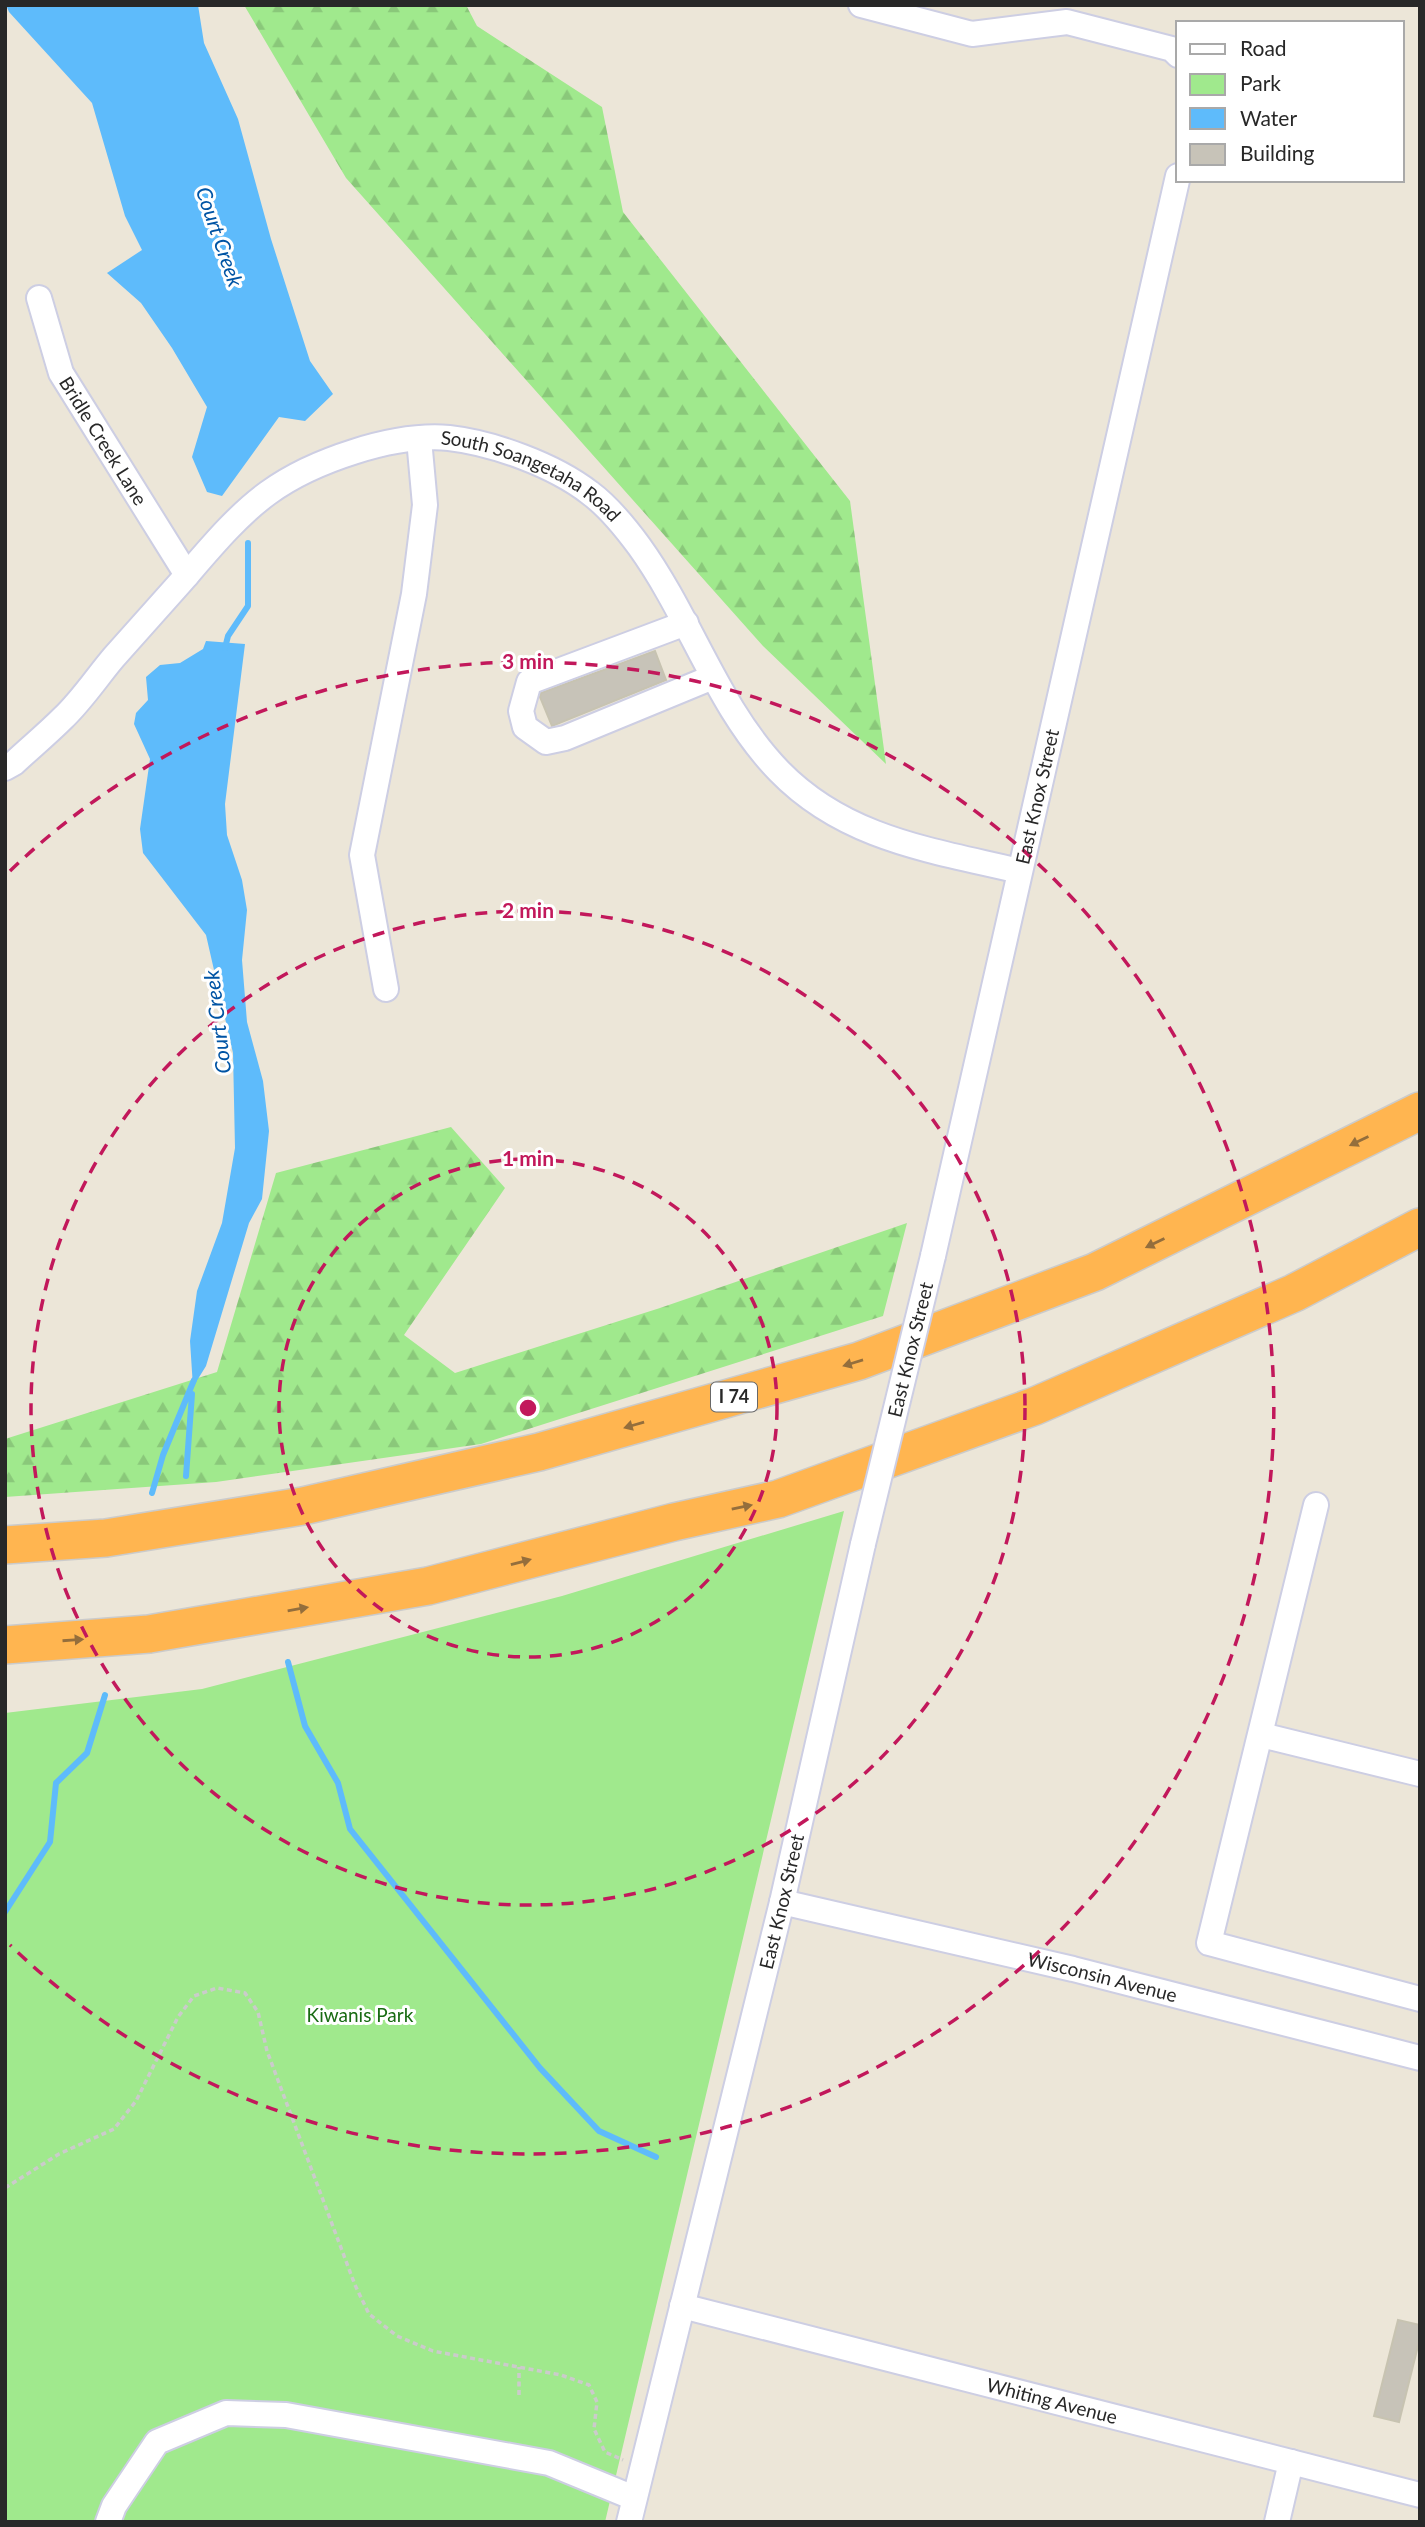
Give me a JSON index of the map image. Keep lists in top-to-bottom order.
{
  "streets": {
    "highway": ["I 74"],
    "street": [
      "Bridle Creek Lane",
      "South Soangetaha Road",
      "East Knox Street",
      "Wisconsin Avenue",
      "Whiting Avenue"
    ]
  },
  "crossings": [
    ["Bridle Creek Lane", "South Soangetaha Road"],
    ["South Soangetaha Road", "East Knox Street"],
    ["East Knox Street", "Wisconsin Avenue"],
    ["East Knox Street", "Whiting Avenue"]
  ],
  "water": ["Court Creek"],
  "parks": ["Kiwanis Park"],
  "legend": [
    "Road",
    "Park",
    "Water",
    "Building"
  ],
  "rings": ["3 min", "2 min", "1 min"]
}
